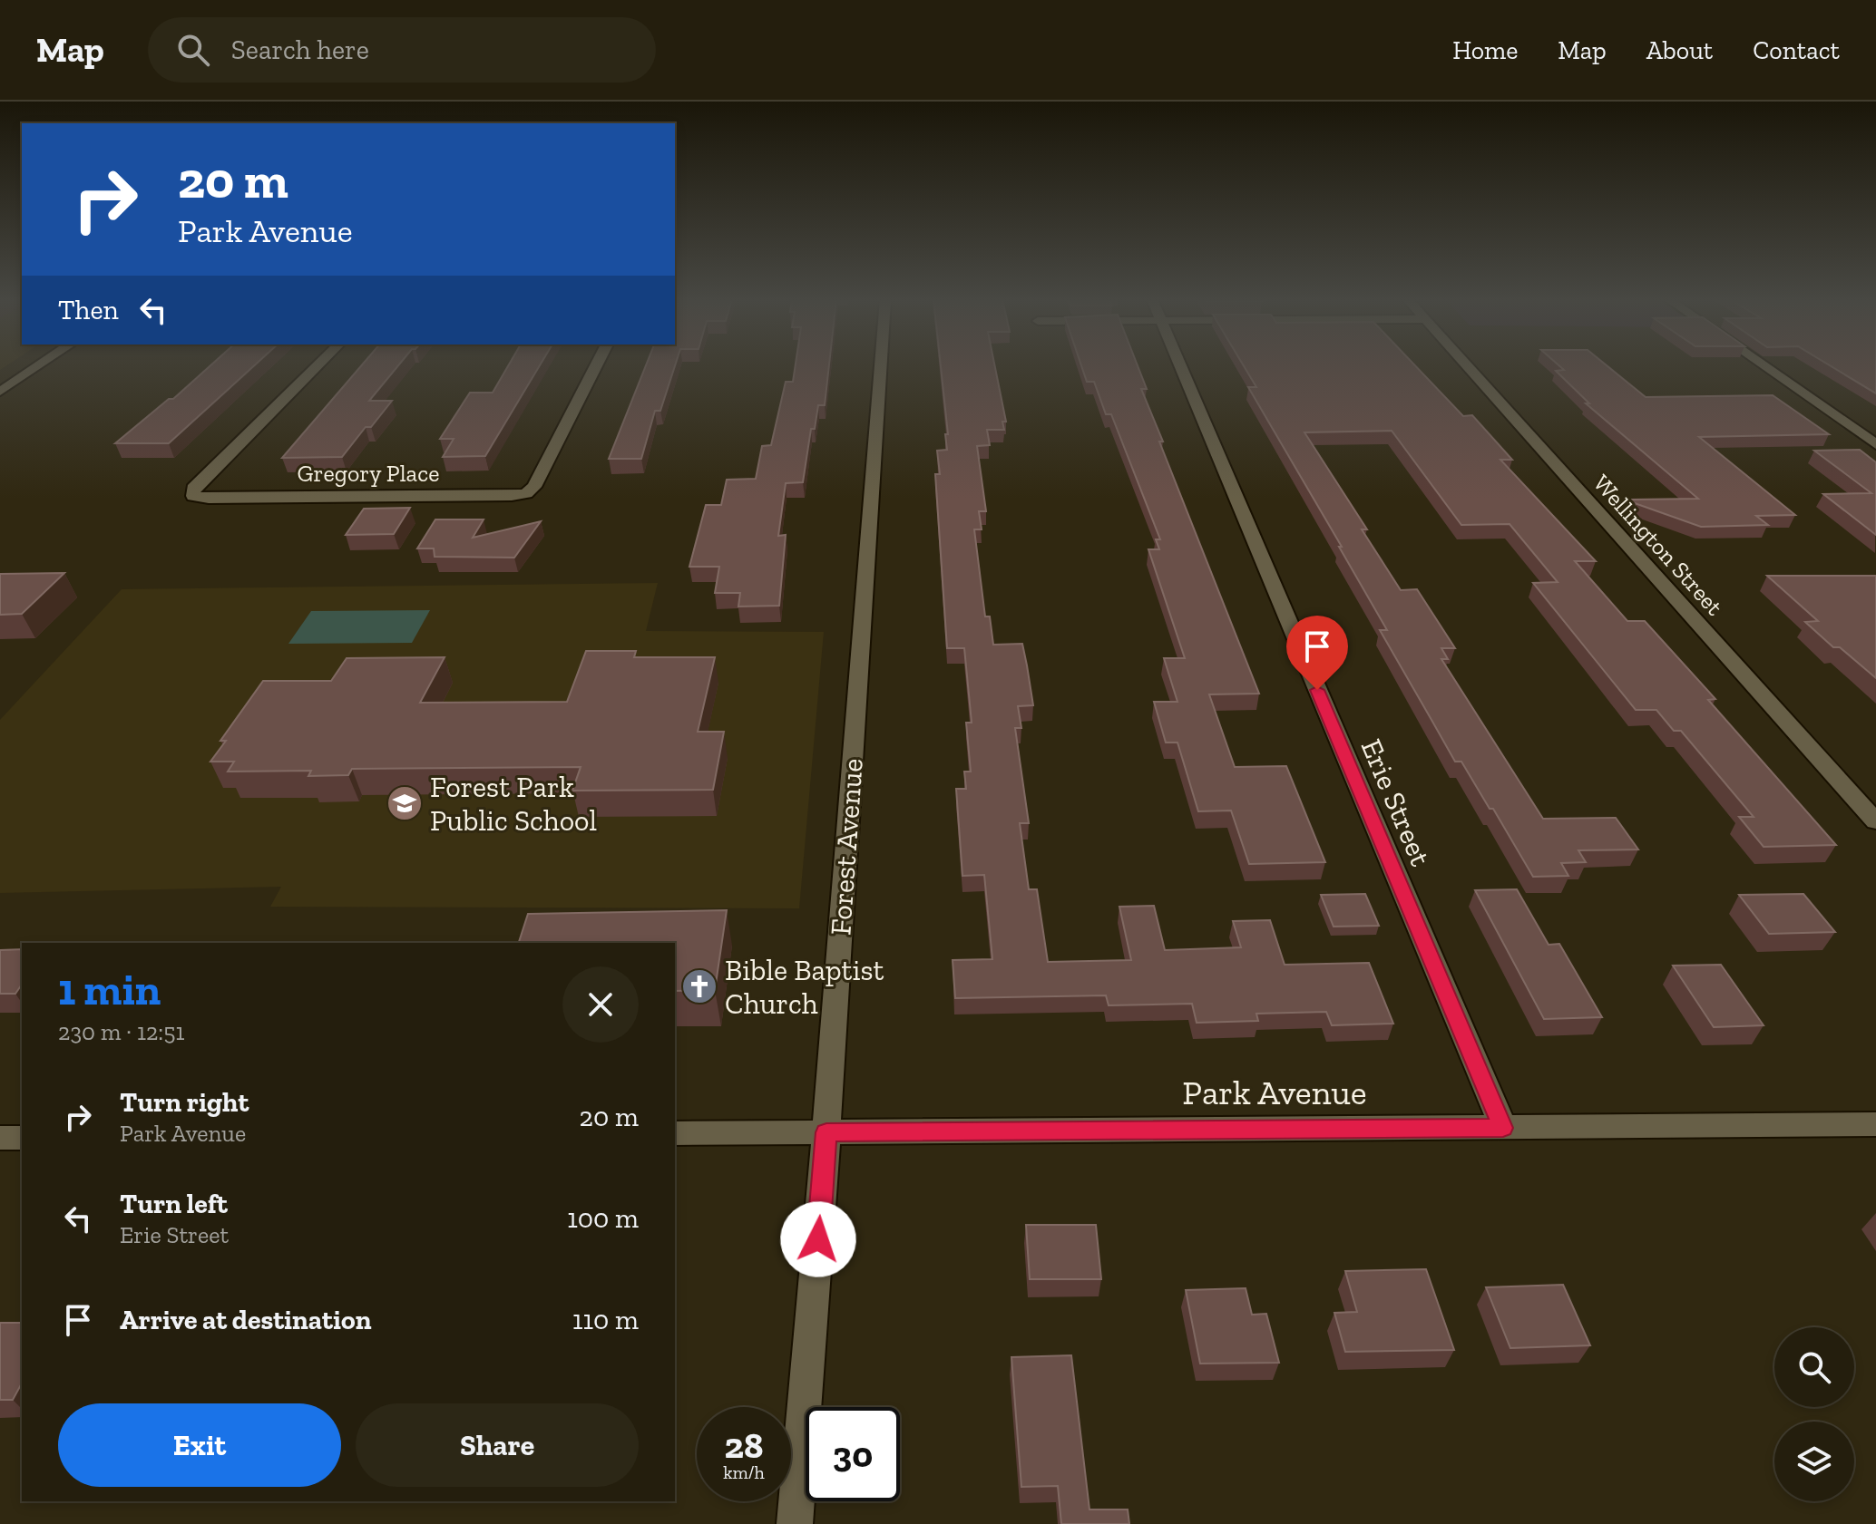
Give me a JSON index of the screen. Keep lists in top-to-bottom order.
{
  "streets": {
    "street": [
      "Gregory Place",
      "Wellington Street",
      "Erie Street",
      "Forest Avenue",
      "Park Avenue"
    ]
  },
  "crossings": [
    ["Erie Street", "Park Avenue"],
    ["Forest Avenue", "Park Avenue"]
  ],
  "places": {
    "school or university": ["Forest Park Public School"],
    "church": ["Bible Baptist Church"]
  },
  "page": {
    "header": "Map",
    "search": "Search here",
    "nav": [
      "Home",
      "Map",
      "About",
      "Contact"
    ],
    "turn": ["20 m", "Park Avenue"],
    "then": "Then",
    "heading": ["1 min", "230 m · 12:51"],
    "list": [
      {
        "name": "Turn right",
        "note": "Park Avenue",
        "value": "20 m"
      },
      {
        "name": "Turn left",
        "note": "Erie Street",
        "value": "100 m"
      },
      {
        "name": "Arrive at destination",
        "value": "110 m"
      }
    ],
    "buttons": ["Exit", "Share"],
    "speed": "28 km/h",
    "limit": "30"
  }
}
